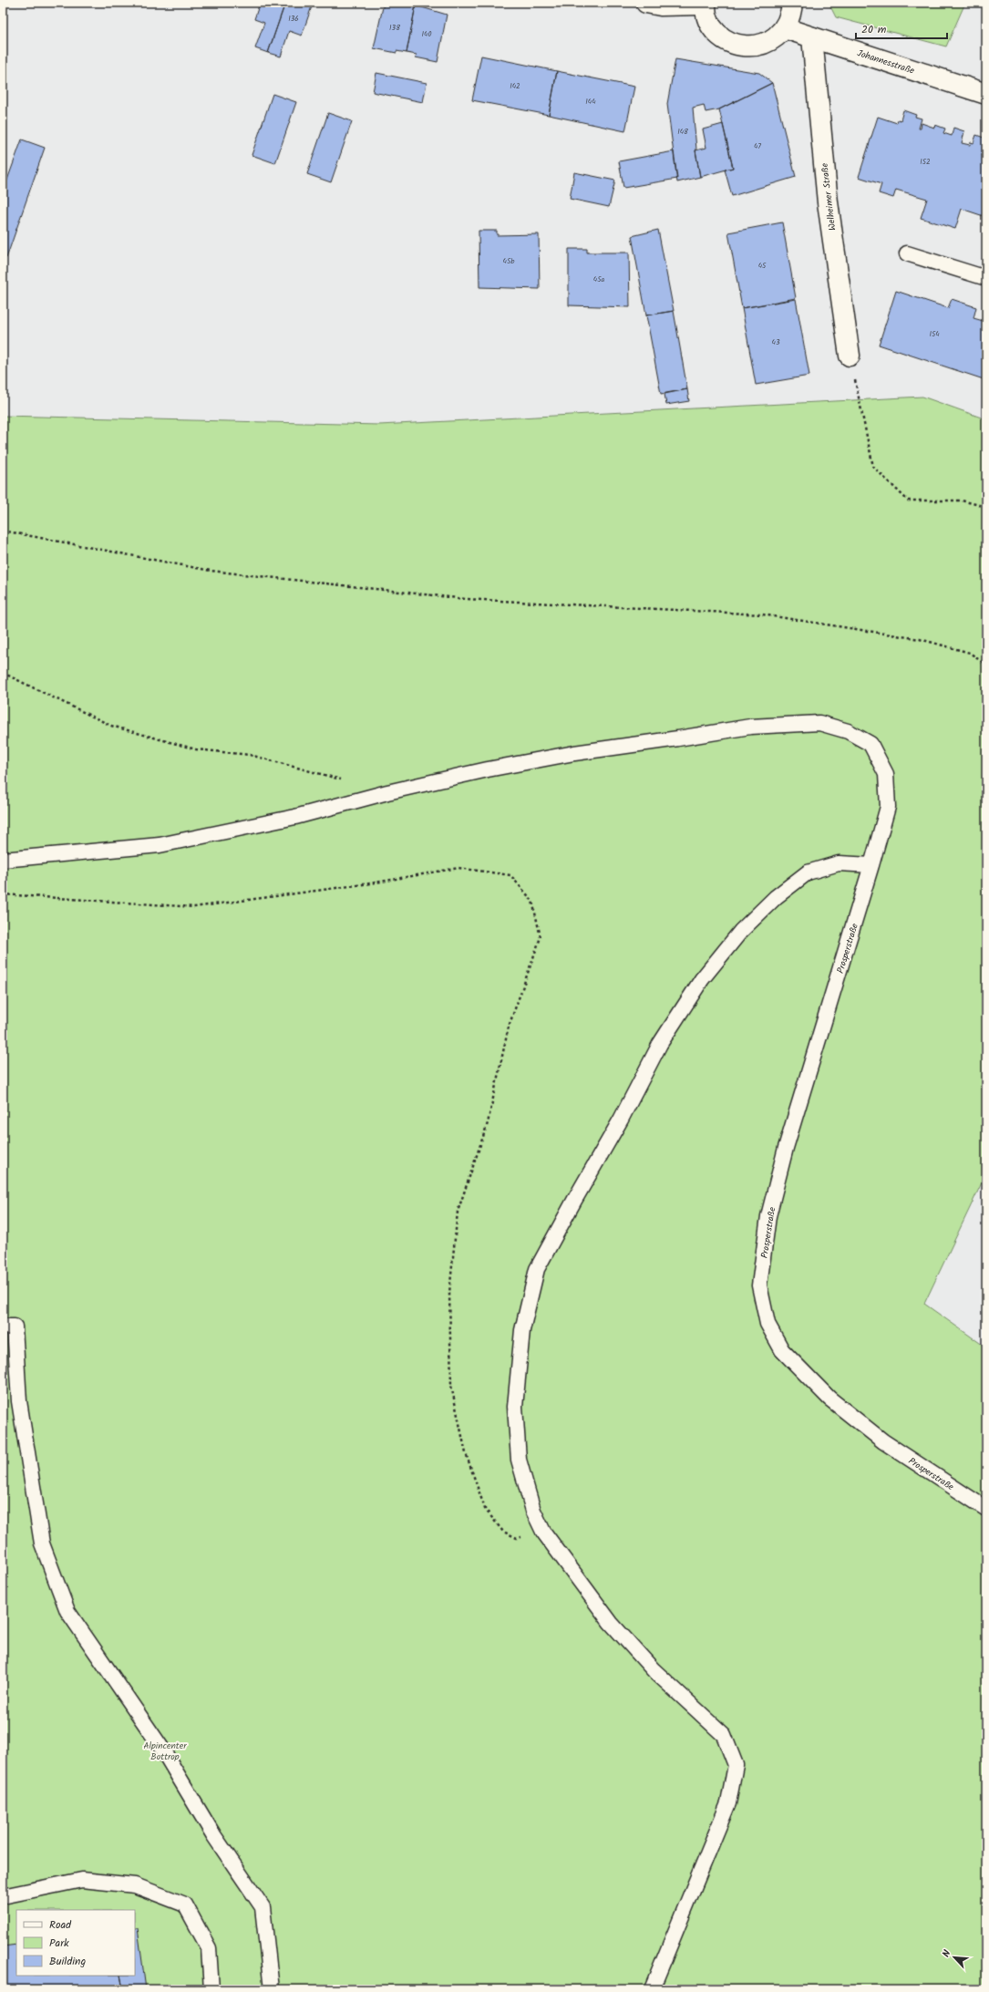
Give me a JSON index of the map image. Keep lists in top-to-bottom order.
{
  "streets": {
    "street": ["Johannesstraße", "Welheimer Straße"],
    "lane": ["Prosperstraße"]
  },
  "crossings": [
    ["Johannesstraße", "Welheimer Straße"]
  ],
  "parks": ["Alpincenter Bottrop"],
  "house_numbers": [
    "136",
    "138",
    "140",
    "142",
    "144",
    "148",
    "47",
    "152",
    "45b",
    "45",
    "45a",
    "154",
    "43"
  ],
  "legend": ["Road", "Park", "Building"],
  "scale_bar": "20 m",
  "north": "top left"
}
